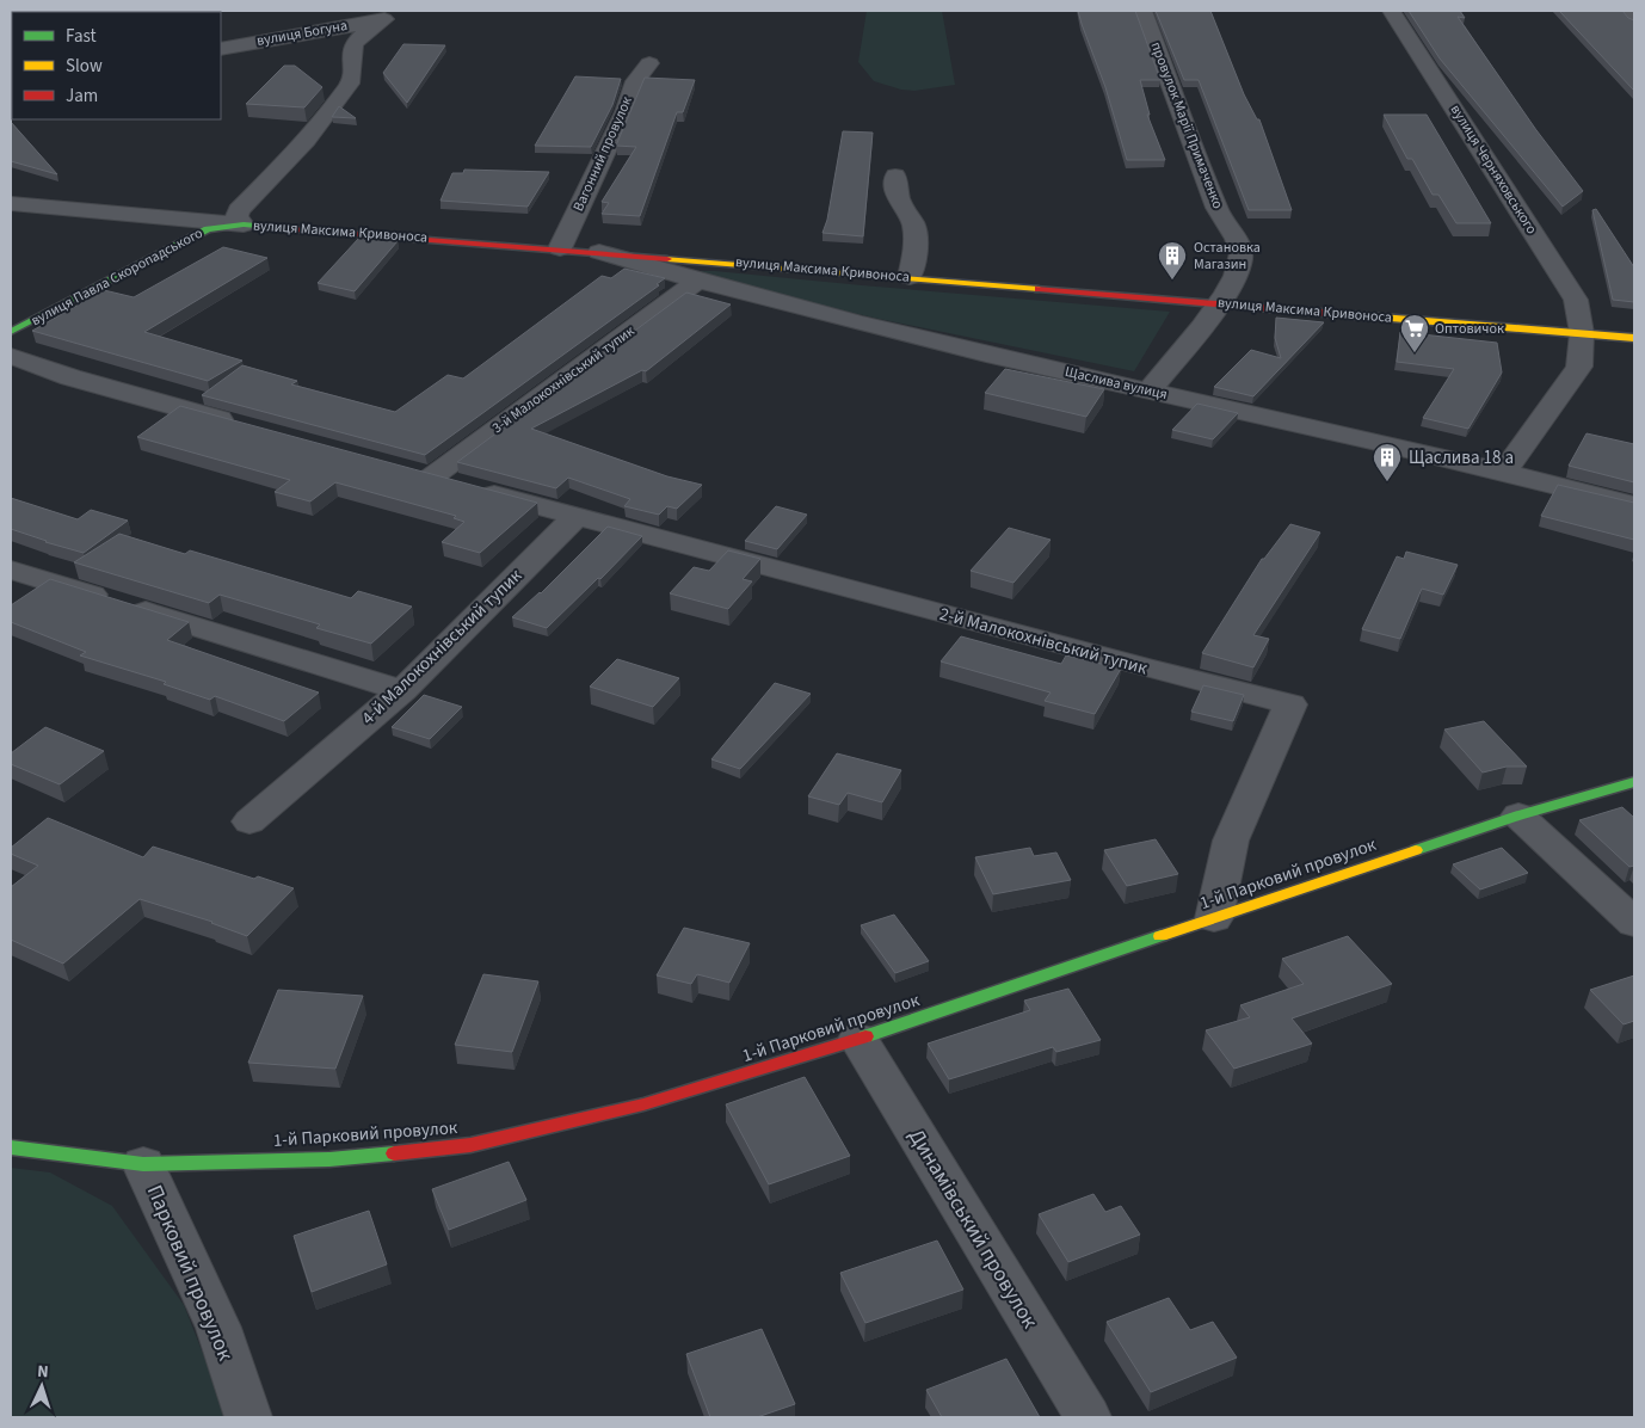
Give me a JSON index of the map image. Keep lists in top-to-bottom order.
{
  "streets": {
    "street": [
      "вулиця Богуна",
      "провулок Марії Примаченко",
      "Вагонний провулок",
      "вулиця Черняховського",
      "вулиця Максима Кривоноса",
      "вулиця Павла Скоропадського",
      "3-й Малокохнівський тупик",
      "Щаслива вулиця",
      "2-й Малокохнівський тупик",
      "4-й Малокохнівський тупик",
      "1-й Парковий провулок",
      "Динамівський провулок",
      "Парковий провулок"
    ]
  },
  "crossings": [
    ["вулиця Богуна", "вулиця Максима Кривоноса"],
    ["вулиця Богуна", "вулиця Павла Скоропадського"],
    ["провулок Марії Примаченко", "вулиця Максима Кривоноса"],
    ["провулок Марії Примаченко", "Щаслива вулиця"],
    ["Вагонний провулок", "вулиця Максима Кривоноса"],
    ["вулиця Черняховського", "вулиця Максима Кривоноса"],
    ["вулиця Черняховського", "Щаслива вулиця"],
    ["вулиця Максима Кривоноса", "вулиця Павла Скоропадського"],
    ["вулиця Максима Кривоноса", "Щаслива вулиця"],
    ["3-й Малокохнівський тупик", "Щаслива вулиця"],
    ["3-й Малокохнівський тупик", "2-й Малокохнівський тупик"],
    ["3-й Малокохнівський тупик", "4-й Малокохнівський тупик"],
    ["2-й Малокохнівський тупик", "4-й Малокохнівський тупик"],
    ["2-й Малокохнівський тупик", "1-й Парковий провулок"],
    ["1-й Парковий провулок", "Динамівський провулок"],
    ["1-й Парковий провулок", "Парковий провулок"]
  ],
  "places": {
    "building": ["Остановка Магазин", "Щаслива 18 а"],
    "supermarket": ["Оптовичок"]
  },
  "legend": ["Fast", "Slow", "Jam"],
  "north": "top"
}
